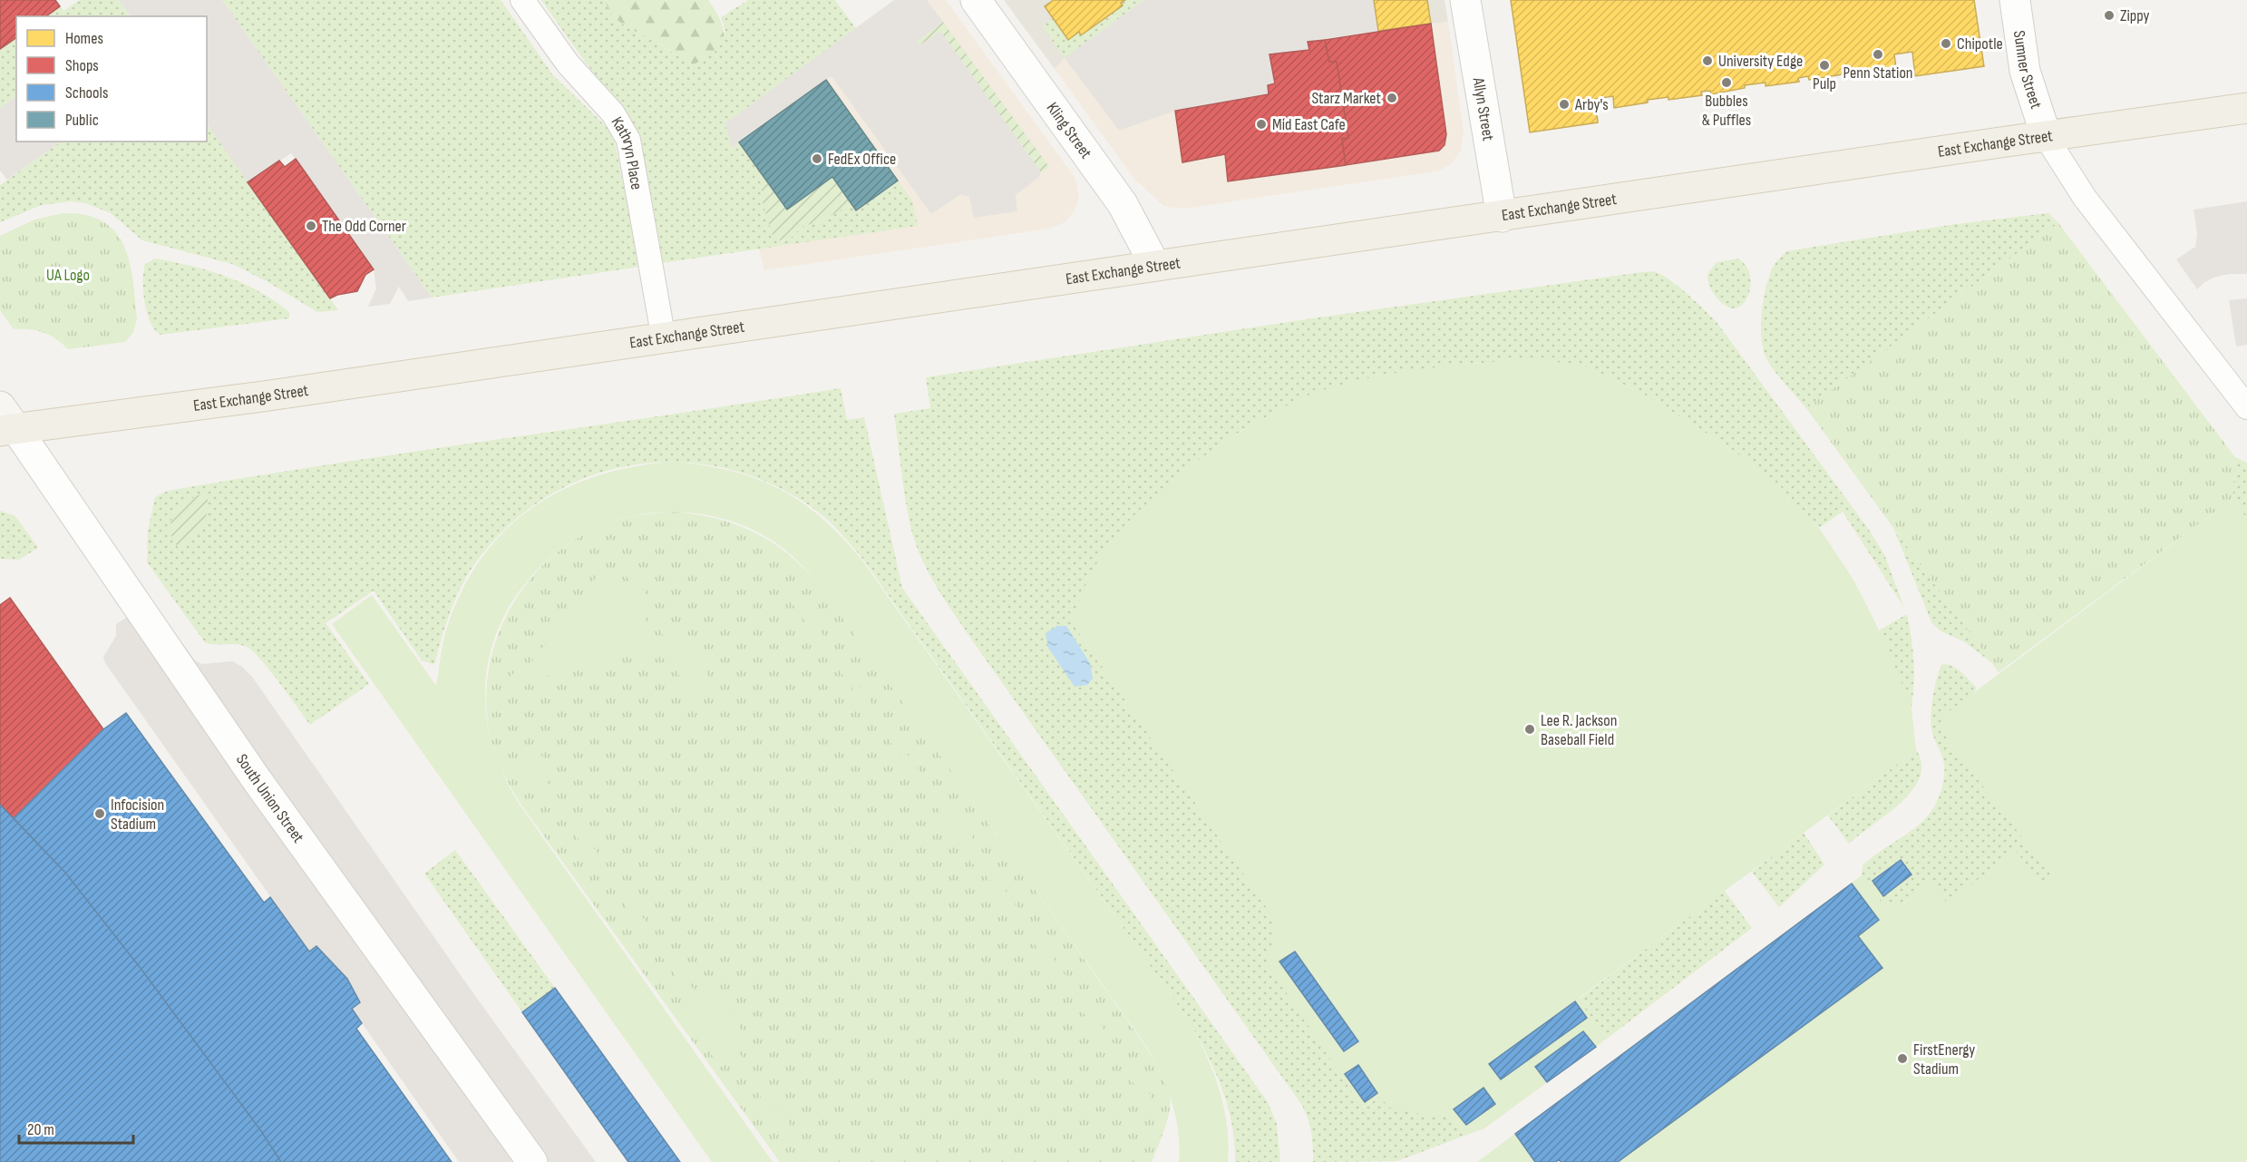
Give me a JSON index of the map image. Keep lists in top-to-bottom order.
{
  "streets": {
    "main road": ["East Exchange Street"],
    "street": [
      "Sumner Street",
      "Allyn Street",
      "Kling Street",
      "South Union Street"
    ],
    "lane": ["Kathryn Place"]
  },
  "crossings": [
    ["Sumner Street", "East Exchange Street"],
    ["Allyn Street", "East Exchange Street"],
    ["Kling Street", "East Exchange Street"],
    ["East Exchange Street", "Kathryn Place"],
    ["East Exchange Street", "South Union Street"]
  ],
  "parks": ["UA Logo"],
  "places": [
    "Zippy",
    "Chipotle",
    "Penn Station",
    "University Edge",
    "Pulp",
    "Bubbles & Puffles",
    "Starz Market",
    "Arby's",
    "Mid East Cafe",
    "FedEx Office",
    "The Odd Corner",
    "Lee R. Jackson Baseball Field",
    "Infocision Stadium",
    "FirstEnergy Stadium"
  ],
  "legend": [
    "Homes",
    "Shops",
    "Schools",
    "Public"
  ],
  "scale_bar": "20 m"
}
